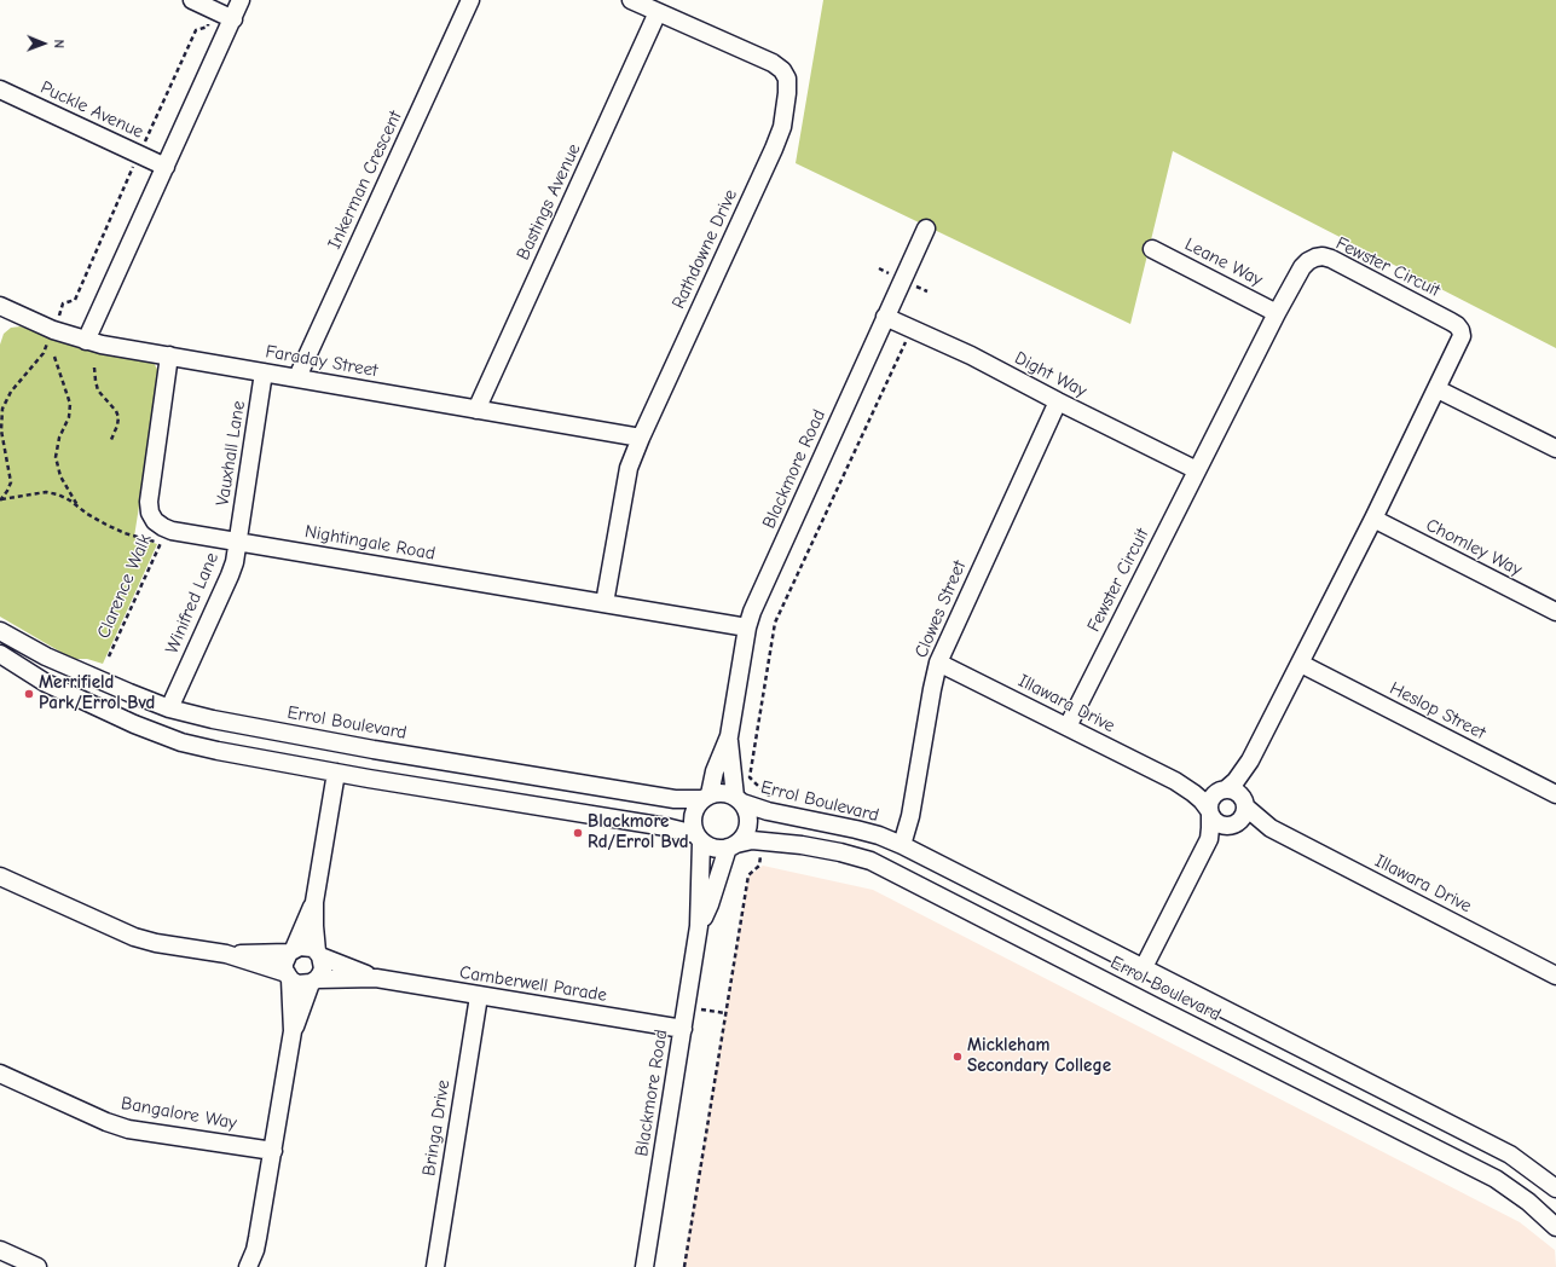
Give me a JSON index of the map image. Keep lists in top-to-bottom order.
{
  "streets": {
    "street": [
      "Puckle Avenue",
      "Inkerman Crescent",
      "Bastings Avenue",
      "Rathdowne Drive",
      "Leane Way",
      "Fewster Circuit",
      "Faraday Street",
      "Dight Way",
      "Vauxhall Lane",
      "Blackmore Road",
      "Nightingale Road",
      "Chomley Way",
      "Winifred Lane",
      "Clowes Street",
      "Illawara Drive",
      "Heslop Street",
      "Errol Boulevard",
      "Camberwell Parade",
      "Bangalore Way",
      "Bringa Drive"
    ],
    "path": ["Clarence Walk"]
  },
  "crossings": [
    ["Inkerman Crescent", "Faraday Street"],
    ["Bastings Avenue", "Rathdowne Drive"],
    ["Bastings Avenue", "Faraday Street"],
    ["Rathdowne Drive", "Faraday Street"],
    ["Rathdowne Drive", "Nightingale Road"],
    ["Leane Way", "Fewster Circuit"],
    ["Fewster Circuit", "Dight Way"],
    ["Fewster Circuit", "Chomley Way"],
    ["Fewster Circuit", "Illawara Drive"],
    ["Fewster Circuit", "Heslop Street"],
    ["Faraday Street", "Vauxhall Lane"],
    ["Dight Way", "Blackmore Road"],
    ["Dight Way", "Clowes Street"],
    ["Vauxhall Lane", "Nightingale Road"],
    ["Vauxhall Lane", "Winifred Lane"],
    ["Blackmore Road", "Nightingale Road"],
    ["Blackmore Road", "Errol Boulevard"],
    ["Blackmore Road", "Camberwell Parade"],
    ["Nightingale Road", "Clarence Walk"],
    ["Nightingale Road", "Winifred Lane"],
    ["Winifred Lane", "Errol Boulevard"],
    ["Clowes Street", "Illawara Drive"],
    ["Clowes Street", "Errol Boulevard"],
    ["Camberwell Parade", "Bringa Drive"]
  ],
  "places": ["Merrifield Park/Errol Bvd", "Blackmore Rd/Errol Bvd", "Mickleham Secondary College"],
  "north": "right"
}
